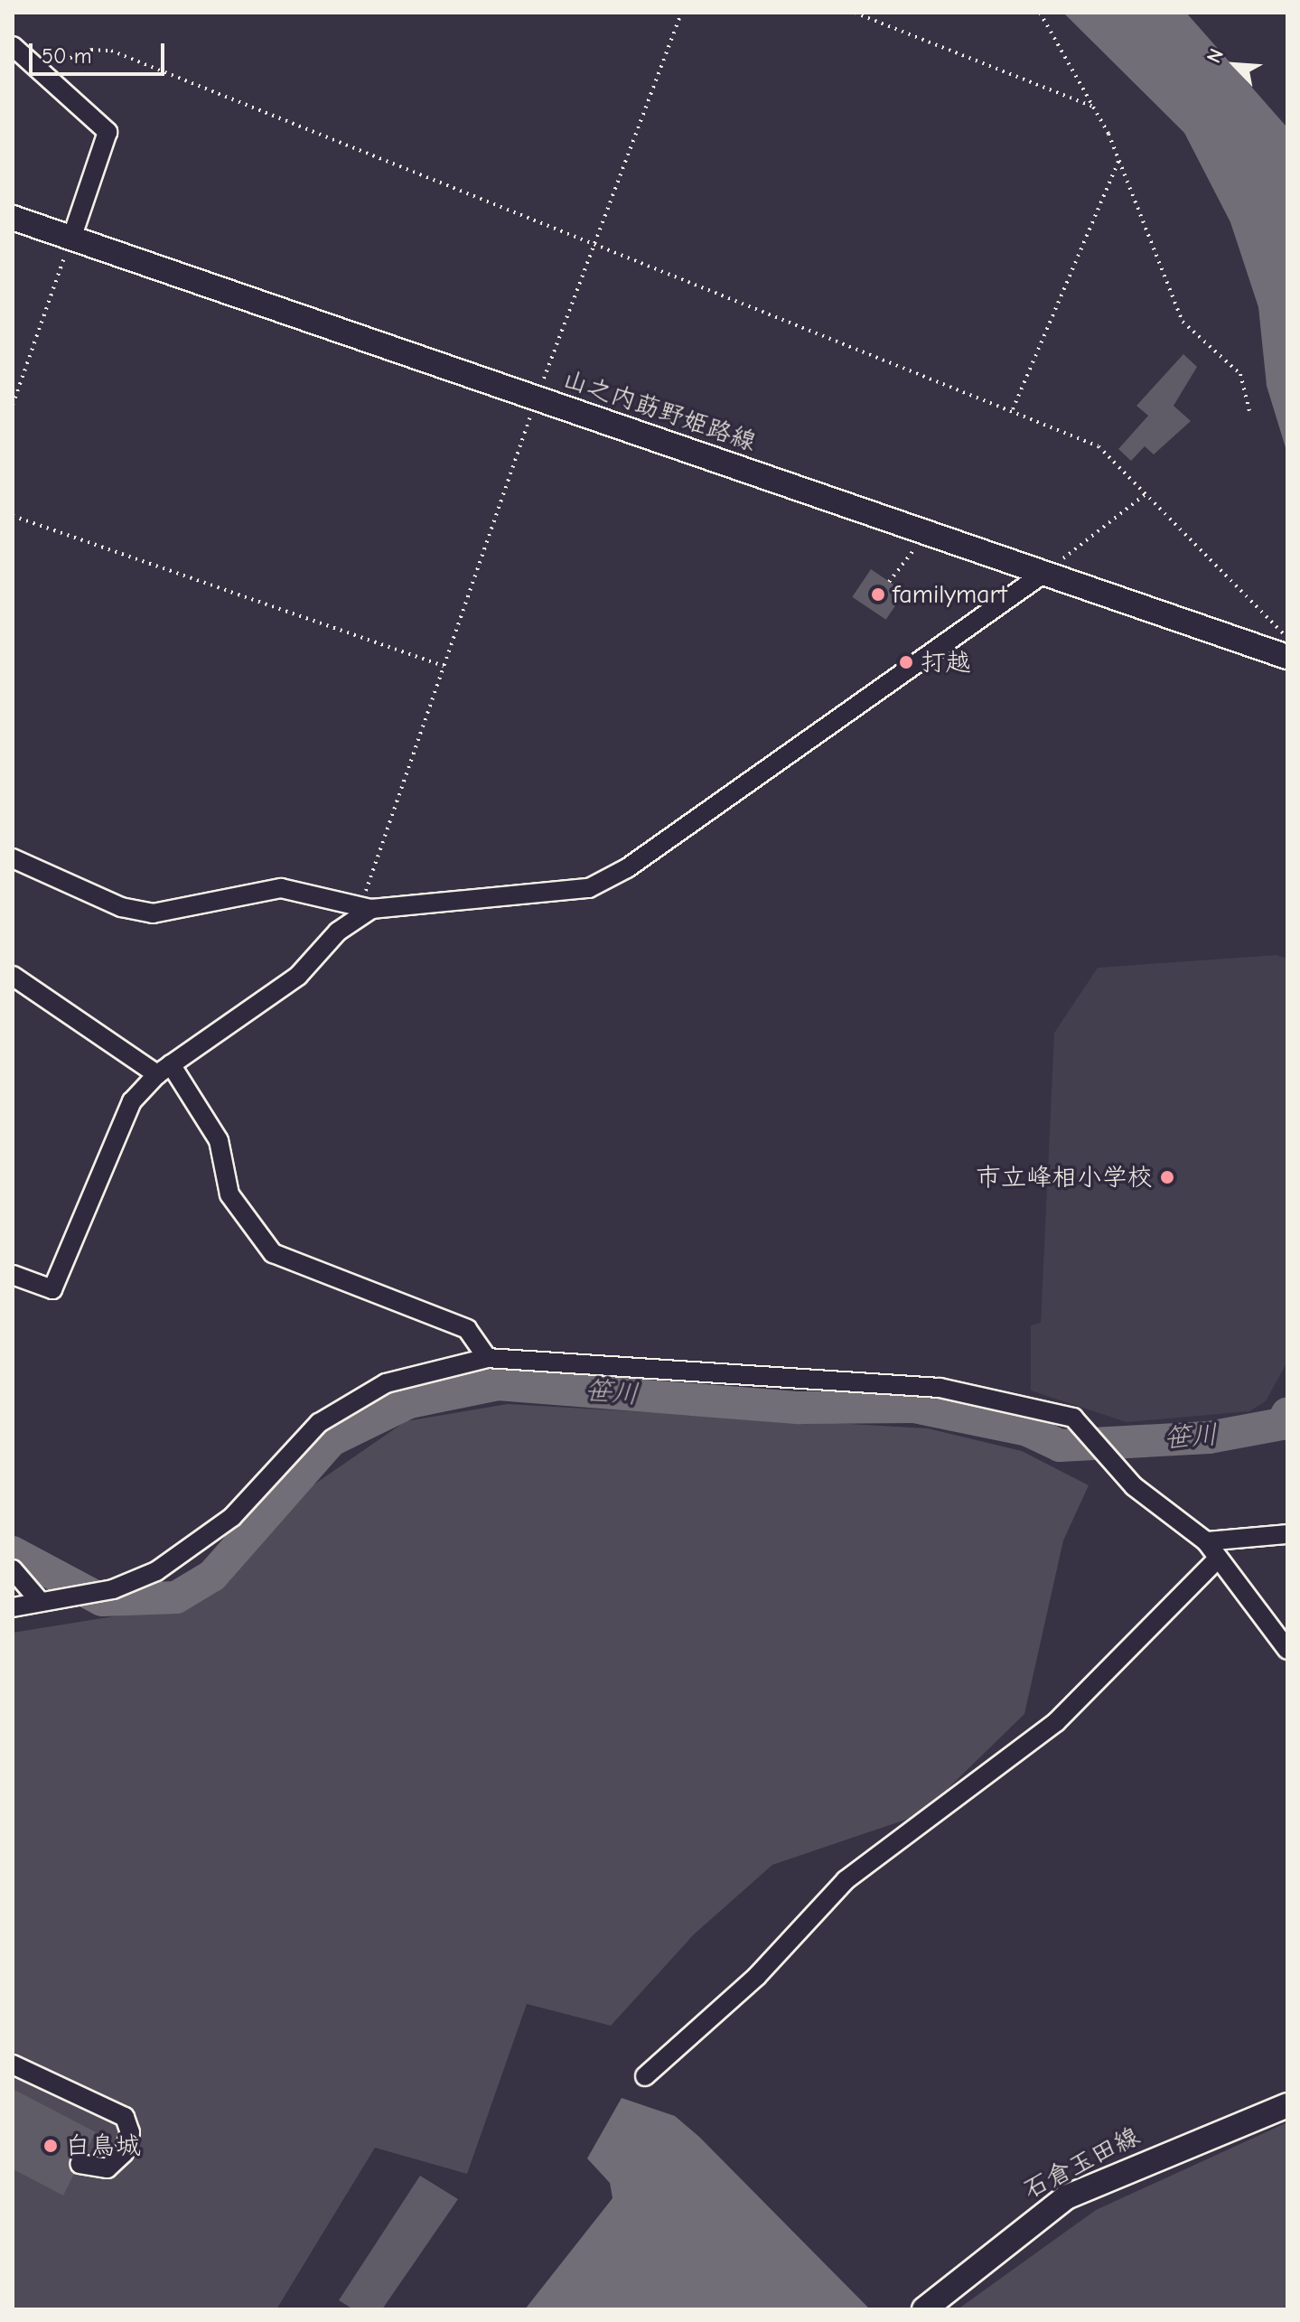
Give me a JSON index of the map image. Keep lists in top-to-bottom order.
{
  "streets": {
    "main road": ["山之内莇野姫路線", "石倉玉田線"]
  },
  "water": ["笹川"],
  "places": [
    "familymart",
    "打越",
    "市立峰相小学校",
    "白鳥城"
  ],
  "scale_bar": "50 m",
  "north": "top left"
}
